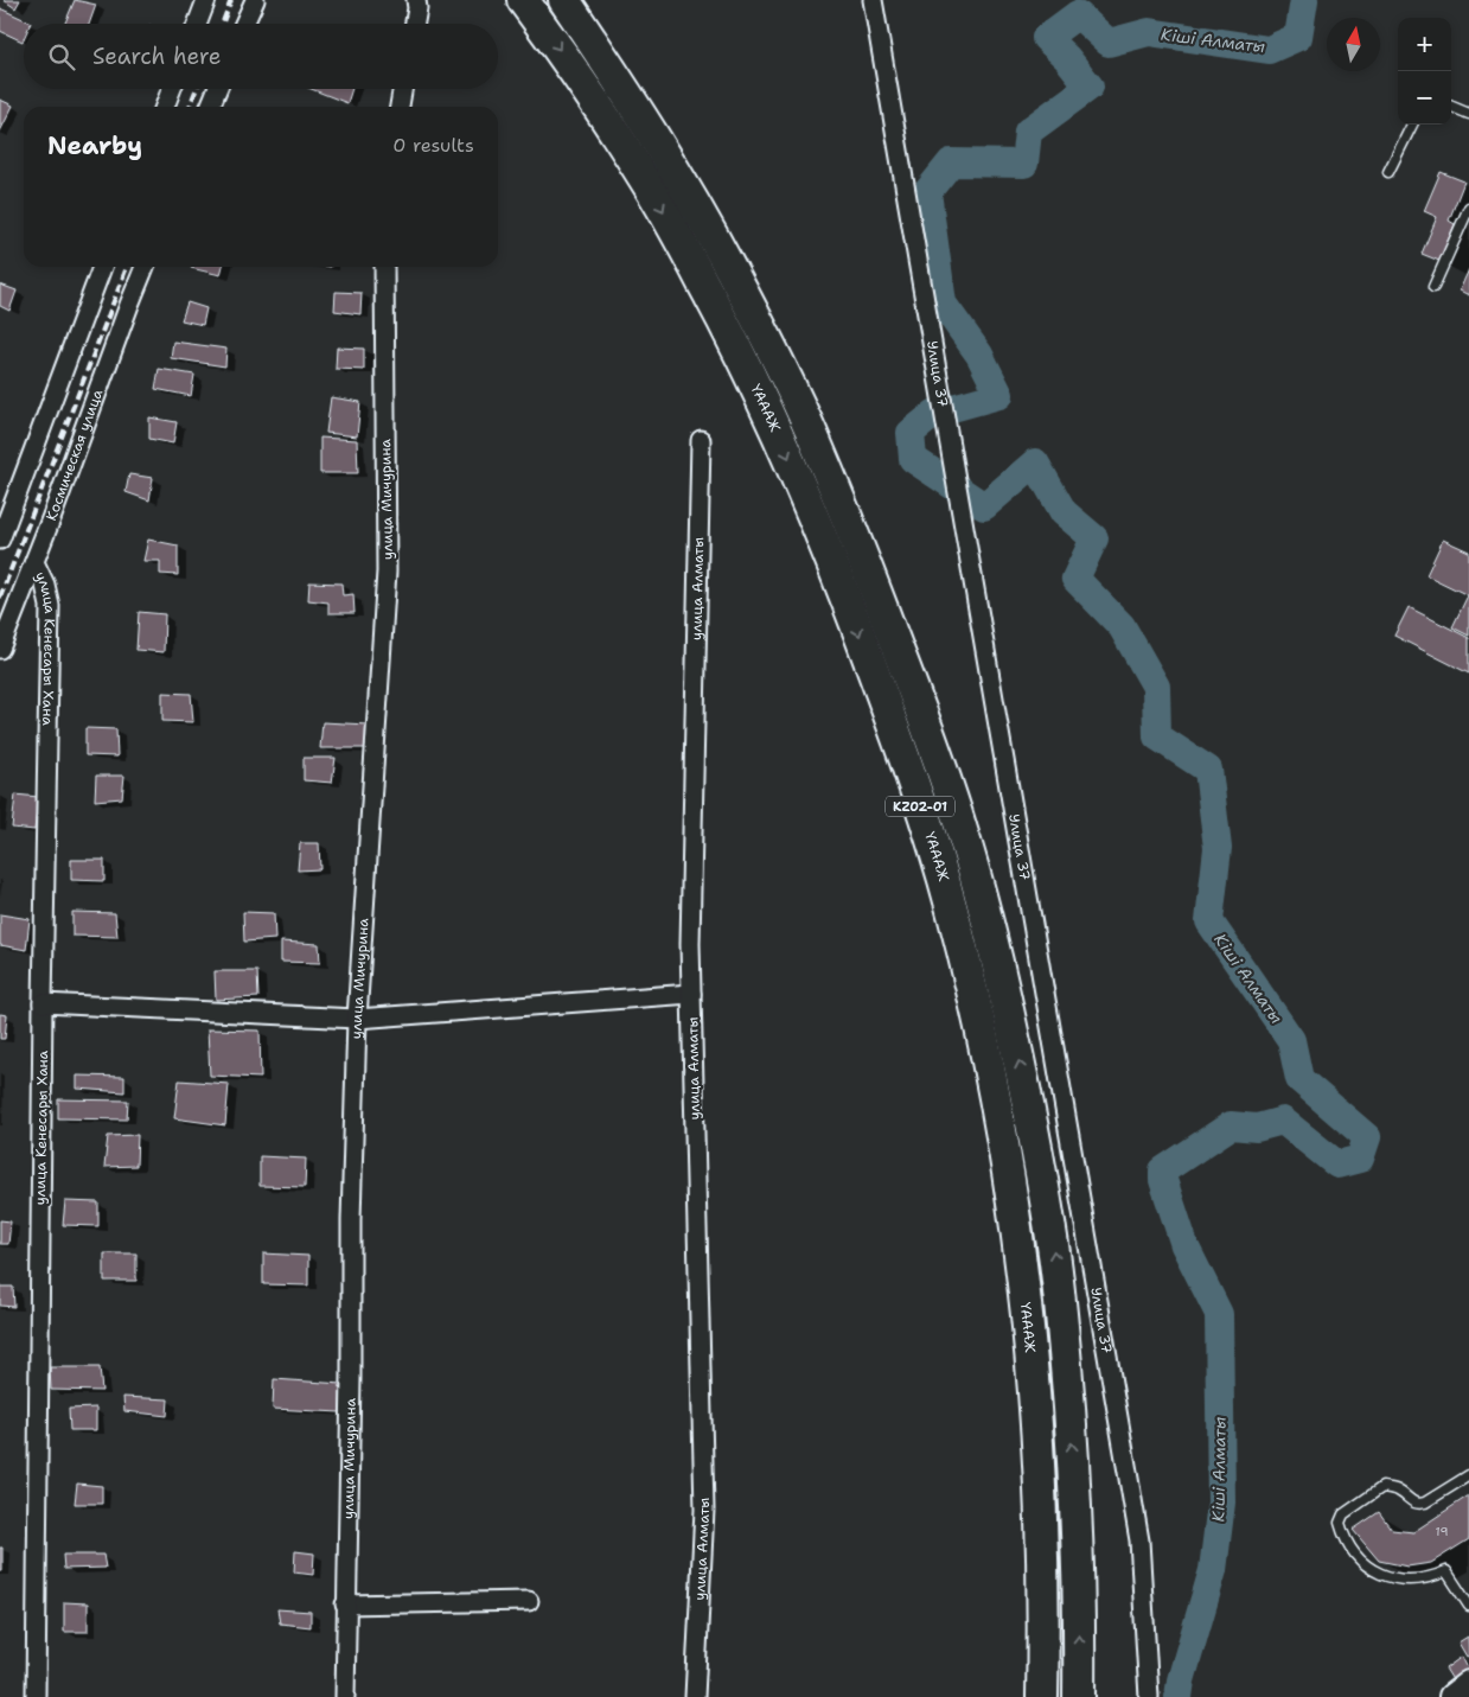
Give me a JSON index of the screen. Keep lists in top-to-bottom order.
{
  "streets": {
    "highway": ["ҮАААЖ", "KZ02-01"],
    "street": [
      "Улица 37",
      "Космическая улица",
      "улица Мичурина",
      "улица Алматы",
      "улица Кенесары Хана"
    ]
  },
  "crossings": [
    ["Космическая улица", "улица Кенесары Хана"]
  ],
  "water": ["Кіші Алматы"],
  "house_numbers": ["19"],
  "north": "top",
  "page": {
    "map_buttons": ["+", "−"],
    "search": "Search here",
    "heading": ["Nearby", "0 results"]
  }
}
